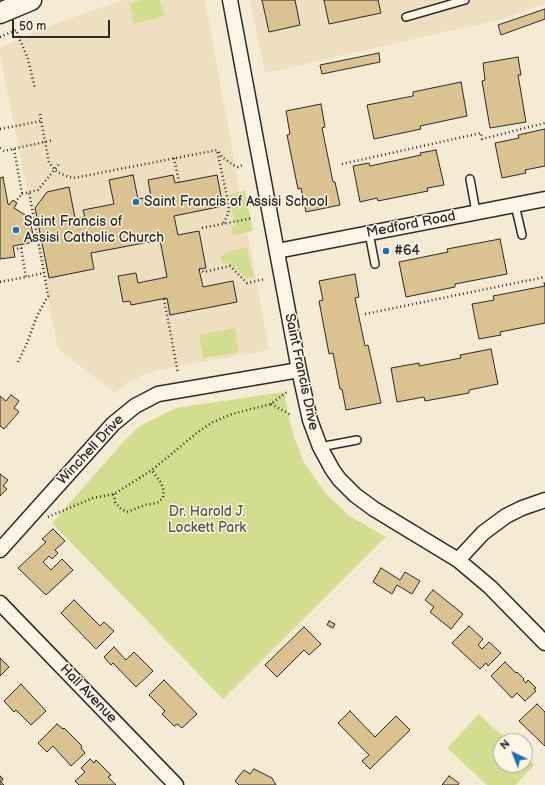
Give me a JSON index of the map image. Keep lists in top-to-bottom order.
{
  "streets": {
    "street": [
      "Medford Road",
      "Saint Francis Drive",
      "Winchell Drive",
      "Hall Avenue"
    ]
  },
  "crossings": [
    ["Medford Road", "Saint Francis Drive"],
    ["Saint Francis Drive", "Winchell Drive"]
  ],
  "parks": ["Dr. Harold J. Lockett Park"],
  "places": ["Saint Francis of Assisi School", "Saint Francis of Assisi Catholic Church", "#64"],
  "scale_bar": "50 m",
  "north": "top left"
}
